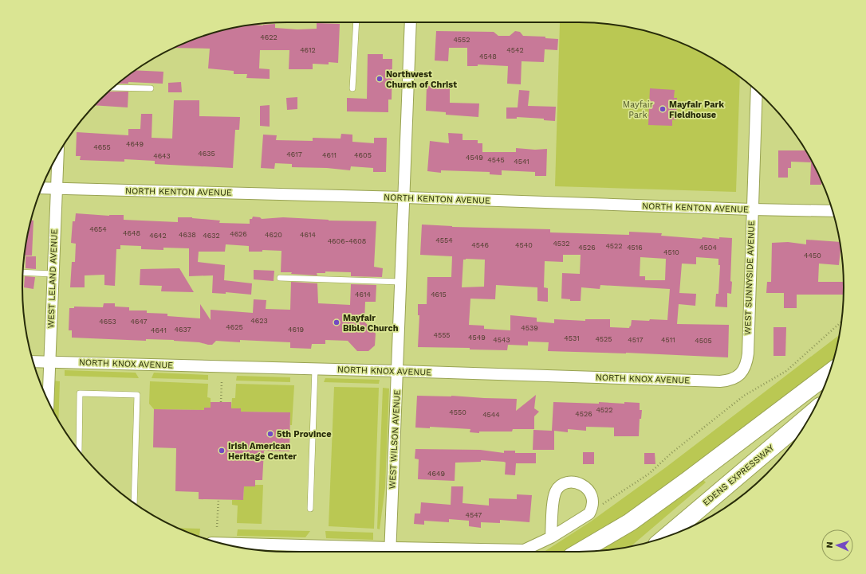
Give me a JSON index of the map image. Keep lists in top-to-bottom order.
{
  "streets": {
    "highway": ["EDENS EXPRESSWAY"],
    "street": [
      "NORTH KENTON AVENUE",
      "WEST SUNNYSIDE AVENUE",
      "WEST LELAND AVENUE",
      "NORTH KNOX AVENUE",
      "WEST WILSON AVENUE"
    ]
  },
  "crossings": [
    ["NORTH KENTON AVENUE", "WEST SUNNYSIDE AVENUE"],
    ["NORTH KENTON AVENUE", "WEST LELAND AVENUE"],
    ["NORTH KENTON AVENUE", "WEST WILSON AVENUE"],
    ["WEST SUNNYSIDE AVENUE", "NORTH KNOX AVENUE"],
    ["WEST LELAND AVENUE", "NORTH KNOX AVENUE"],
    ["NORTH KNOX AVENUE", "WEST WILSON AVENUE"]
  ],
  "parks": ["Mayfair Park"],
  "places": [
    "Northwest Church of Christ",
    "Mayfair Park Fieldhouse",
    "Mayfair Bible Church",
    "5th Province",
    "Irish American Heritage Center"
  ],
  "house_numbers": [
    "4622",
    "4552",
    "4612",
    "4542",
    "4548",
    "4649",
    "4655",
    "4635",
    "4617",
    "4611",
    "4605",
    "4643",
    "4549",
    "4545",
    "4541",
    "4654",
    "4648",
    "4626",
    "4638",
    "4620",
    "4614",
    "4642",
    "4632",
    "4554",
    "4606-4608",
    "4532",
    "4546",
    "4540",
    "4522",
    "4526",
    "4516",
    "4504",
    "4510",
    "4450",
    "4614",
    "4615",
    "4623",
    "4653",
    "4647",
    "4625",
    "4539",
    "4637",
    "4619",
    "4641",
    "4555",
    "4549",
    "4531",
    "4525",
    "4543",
    "4517",
    "4511",
    "4505",
    "4522",
    "4550",
    "4526",
    "4544",
    "4649",
    "4547"
  ],
  "north": "left"
}
